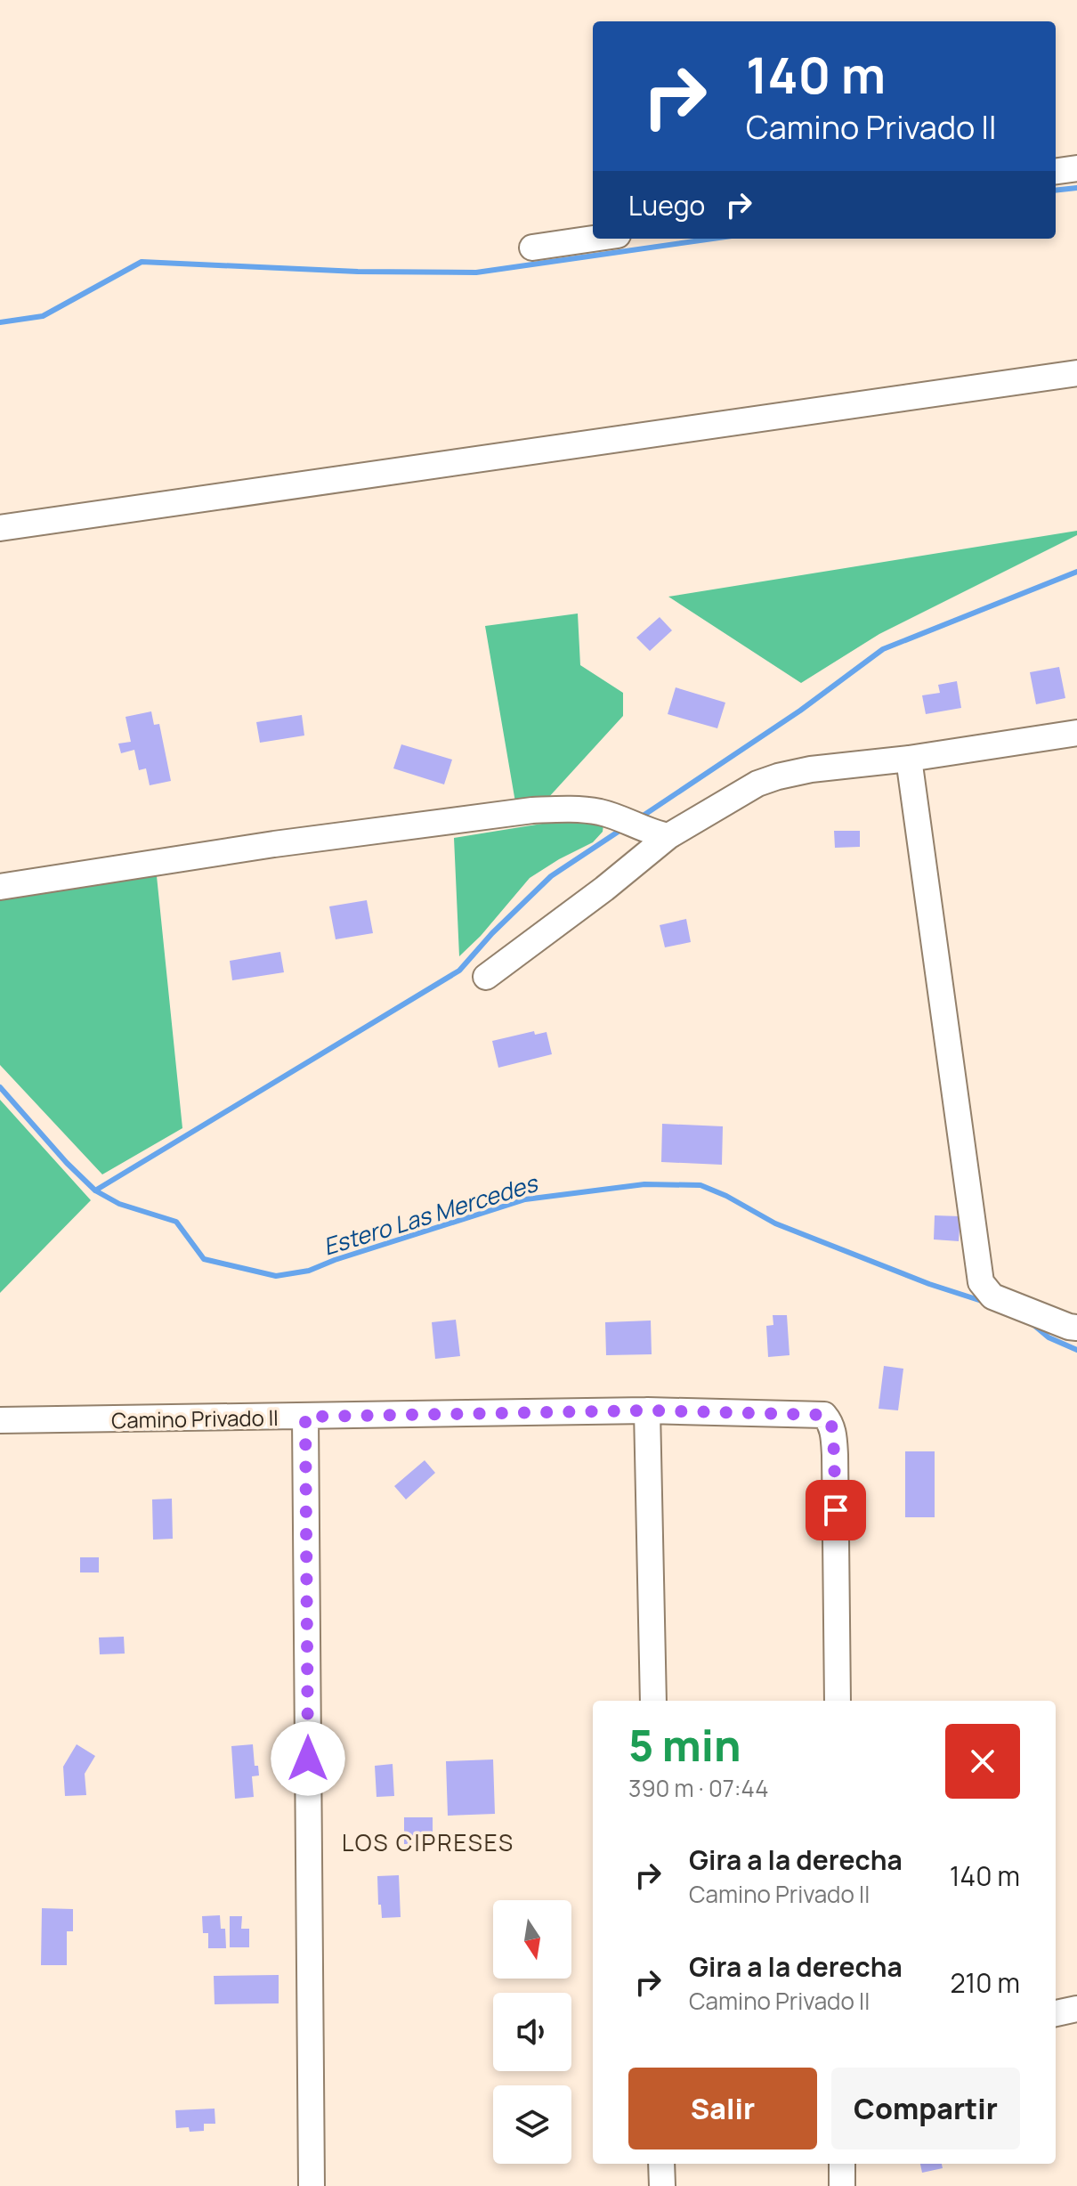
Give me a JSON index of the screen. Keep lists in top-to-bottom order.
{
  "streets": {
    "street": ["Camino Privado II"]
  },
  "districts": ["LOS CIPRESES"],
  "water": ["Estero Las Mercedes"],
  "north": "bottom",
  "page": {
    "turn": ["140 m", "Camino Privado II"],
    "then": "Luego",
    "heading": ["5 min", "390 m · 07:44"],
    "list": [
      {
        "name": "Gira a la derecha",
        "note": "Camino Privado II",
        "value": "140 m"
      },
      {
        "name": "Gira a la derecha",
        "note": "Camino Privado II",
        "value": "210 m"
      }
    ],
    "buttons": ["Salir", "Compartir"]
  }
}
